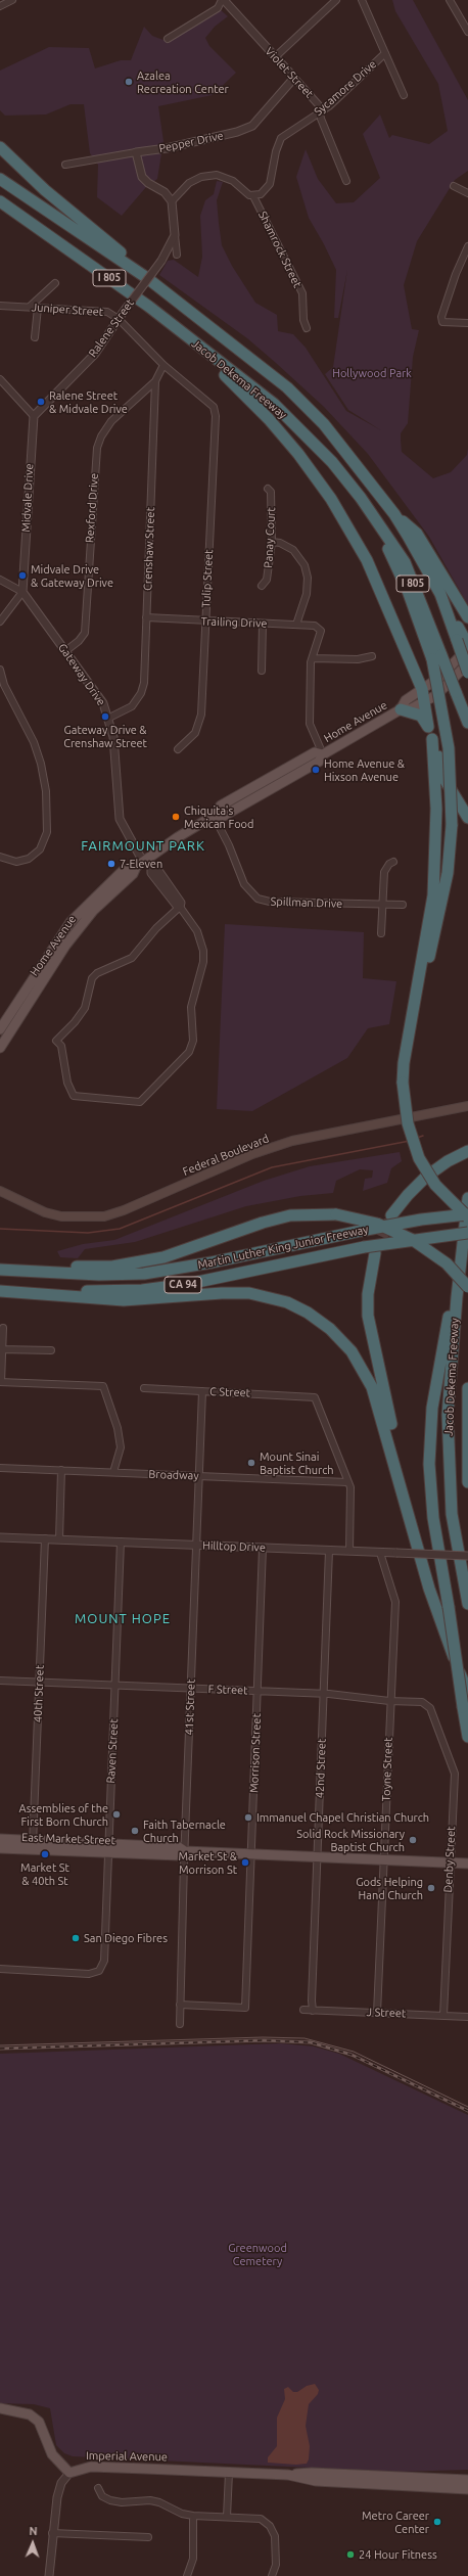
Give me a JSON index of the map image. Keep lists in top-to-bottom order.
{
  "streets": {
    "highway": [
      "I 805",
      "Jacob Dekema Freeway",
      "Martin Luther King Junior Freeway",
      "CA 94"
    ],
    "main road": [
      "Home Avenue",
      "Federal Boulevard",
      "East Market Street",
      "Imperial Avenue"
    ],
    "street": [
      "Violet Street",
      "Sycamore Drive",
      "Pepper Drive",
      "Shamrock Street",
      "Juniper Street",
      "Ralene Street",
      "Midvale Drive",
      "Rexford Drive",
      "Panay Court",
      "Crenshaw Street",
      "Tulip Street",
      "Trailing Drive",
      "Gateway Drive",
      "Spillman Drive",
      "C Street",
      "Broadway",
      "Hilltop Drive",
      "F Street",
      "40th Street",
      "41st Street",
      "Raven Street",
      "Morrison Street",
      "42nd Street",
      "Toyne Street",
      "Denby Street",
      "J Street"
    ]
  },
  "crossings": [
    ["Violet Street", "Sycamore Drive"],
    ["Violet Street", "Pepper Drive"],
    ["Sycamore Drive", "Shamrock Street"],
    ["Juniper Street", "Ralene Street"],
    ["Juniper Street", "Crenshaw Street"],
    ["Juniper Street", "Tulip Street"],
    ["Ralene Street", "Midvale Drive"],
    ["Midvale Drive", "Gateway Drive"],
    ["Rexford Drive", "Crenshaw Street"],
    ["Rexford Drive", "Gateway Drive"],
    ["Crenshaw Street", "Trailing Drive"],
    ["Crenshaw Street", "Gateway Drive"],
    ["Tulip Street", "Trailing Drive"],
    ["Gateway Drive", "Home Avenue"],
    ["Home Avenue", "Spillman Drive"],
    ["C Street", "Broadway"],
    ["C Street", "41st Street"],
    ["Broadway", "41st Street"],
    ["Hilltop Drive", "40th Street"],
    ["Hilltop Drive", "41st Street"],
    ["Hilltop Drive", "Raven Street"],
    ["Hilltop Drive", "Morrison Street"],
    ["Hilltop Drive", "42nd Street"],
    ["Hilltop Drive", "Toyne Street"],
    ["F Street", "40th Street"],
    ["F Street", "41st Street"],
    ["F Street", "Raven Street"],
    ["F Street", "Morrison Street"],
    ["F Street", "42nd Street"],
    ["F Street", "Toyne Street"],
    ["F Street", "Denby Street"],
    ["40th Street", "East Market Street"],
    ["41st Street", "Morrison Street"],
    ["41st Street", "East Market Street"],
    ["Raven Street", "East Market Street"],
    ["Morrison Street", "East Market Street"],
    ["42nd Street", "East Market Street"],
    ["42nd Street", "J Street"],
    ["Toyne Street", "East Market Street"],
    ["Toyne Street", "J Street"],
    ["East Market Street", "Denby Street"],
    ["Denby Street", "J Street"]
  ],
  "districts": ["FAIRMOUNT PARK", "MOUNT HOPE"],
  "parks": ["Hollywood Park", "Greenwood Cemetery"],
  "places": [
    "Azalea Recreation Center",
    "Ralene Street & Midvale Drive",
    "Midvale Drive & Gateway Drive",
    "Gateway Drive & Crenshaw Street",
    "Home Avenue & Hixson Avenue",
    "Chiquita's Mexican Food",
    "7-Eleven",
    "Mount Sinai Baptist Church",
    "Assemblies of the First Born Church",
    "Immanuel Chapel Christian Church",
    "Faith Tabernacle Church",
    "Solid Rock Missionary Baptist Church",
    "Market St & 40th St",
    "Market St & Morrison St",
    "Gods Helping Hand Church",
    "San Diego Fibres",
    "Metro Career Center",
    "24 Hour Fitness"
  ],
  "north": "top"
}
